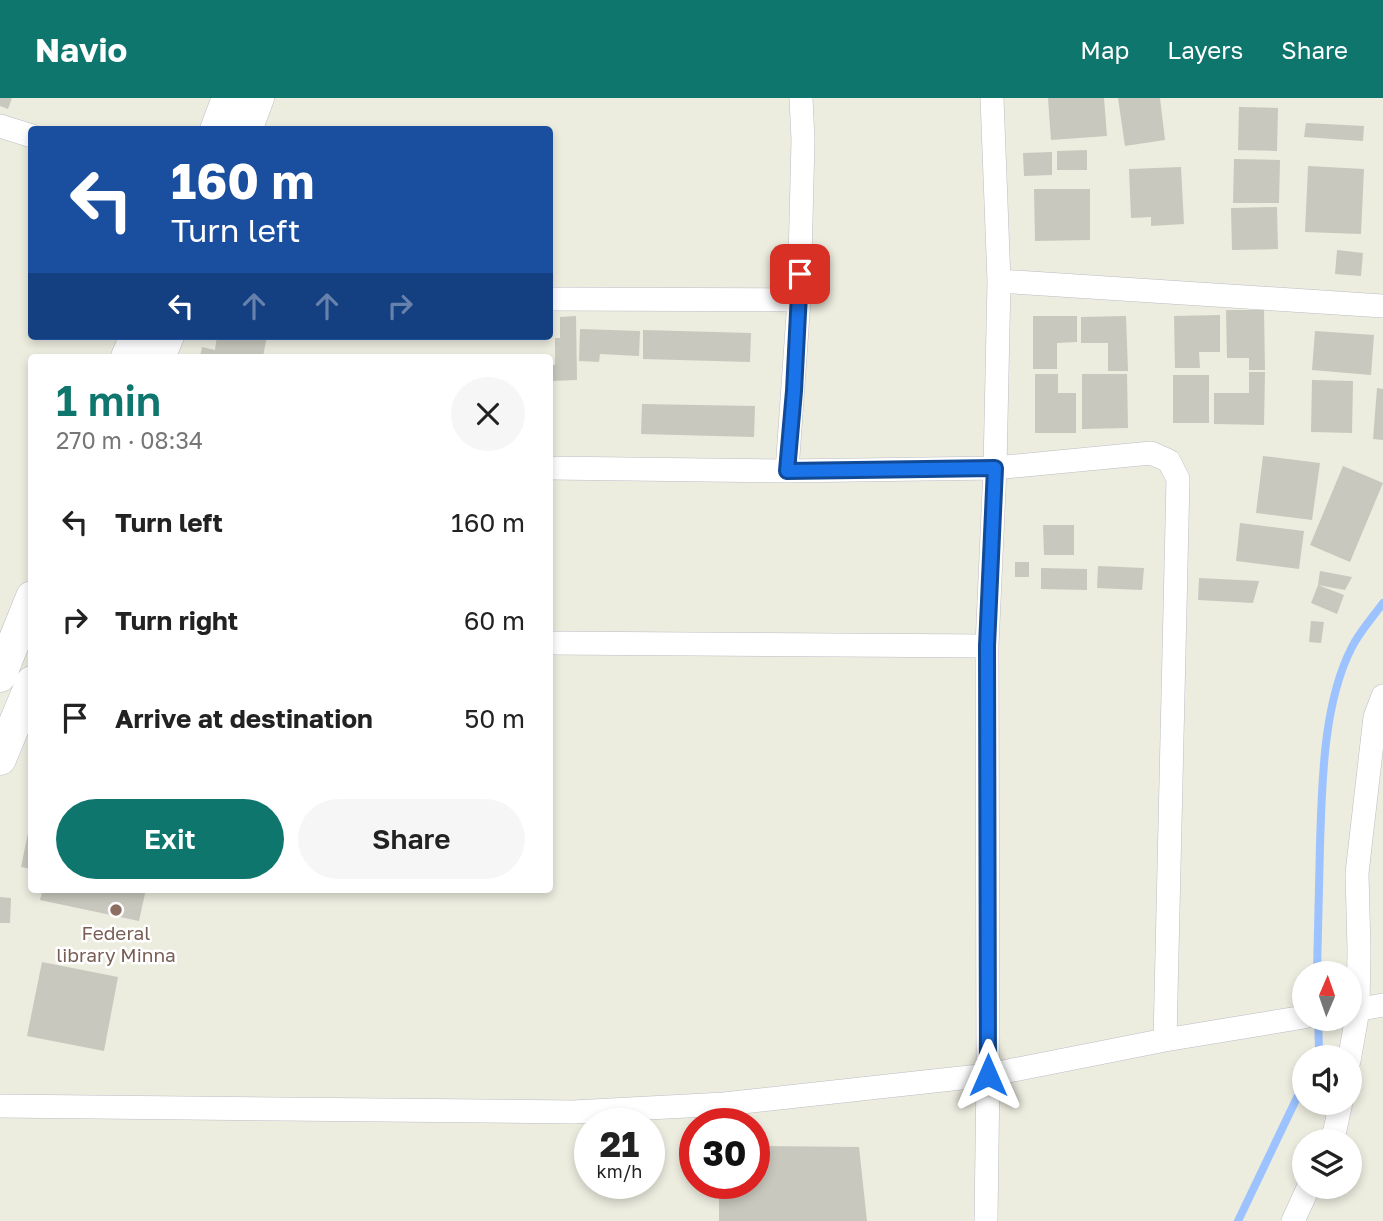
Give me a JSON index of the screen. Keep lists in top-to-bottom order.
{
  "places": ["Federal library Minna"],
  "north": "top",
  "page": {
    "header": "Navio",
    "nav": ["Map", "Layers", "Share"],
    "turn": ["160 m", "Turn left"],
    "heading": ["1 min", "270 m · 08:34"],
    "list": [
      {
        "name": "Turn left",
        "value": "160 m"
      },
      {
        "name": "Turn right",
        "value": "60 m"
      },
      {
        "name": "Arrive at destination",
        "value": "50 m"
      }
    ],
    "buttons": ["Exit", "Share"],
    "speed": "21 km/h",
    "limit": "30"
  }
}
